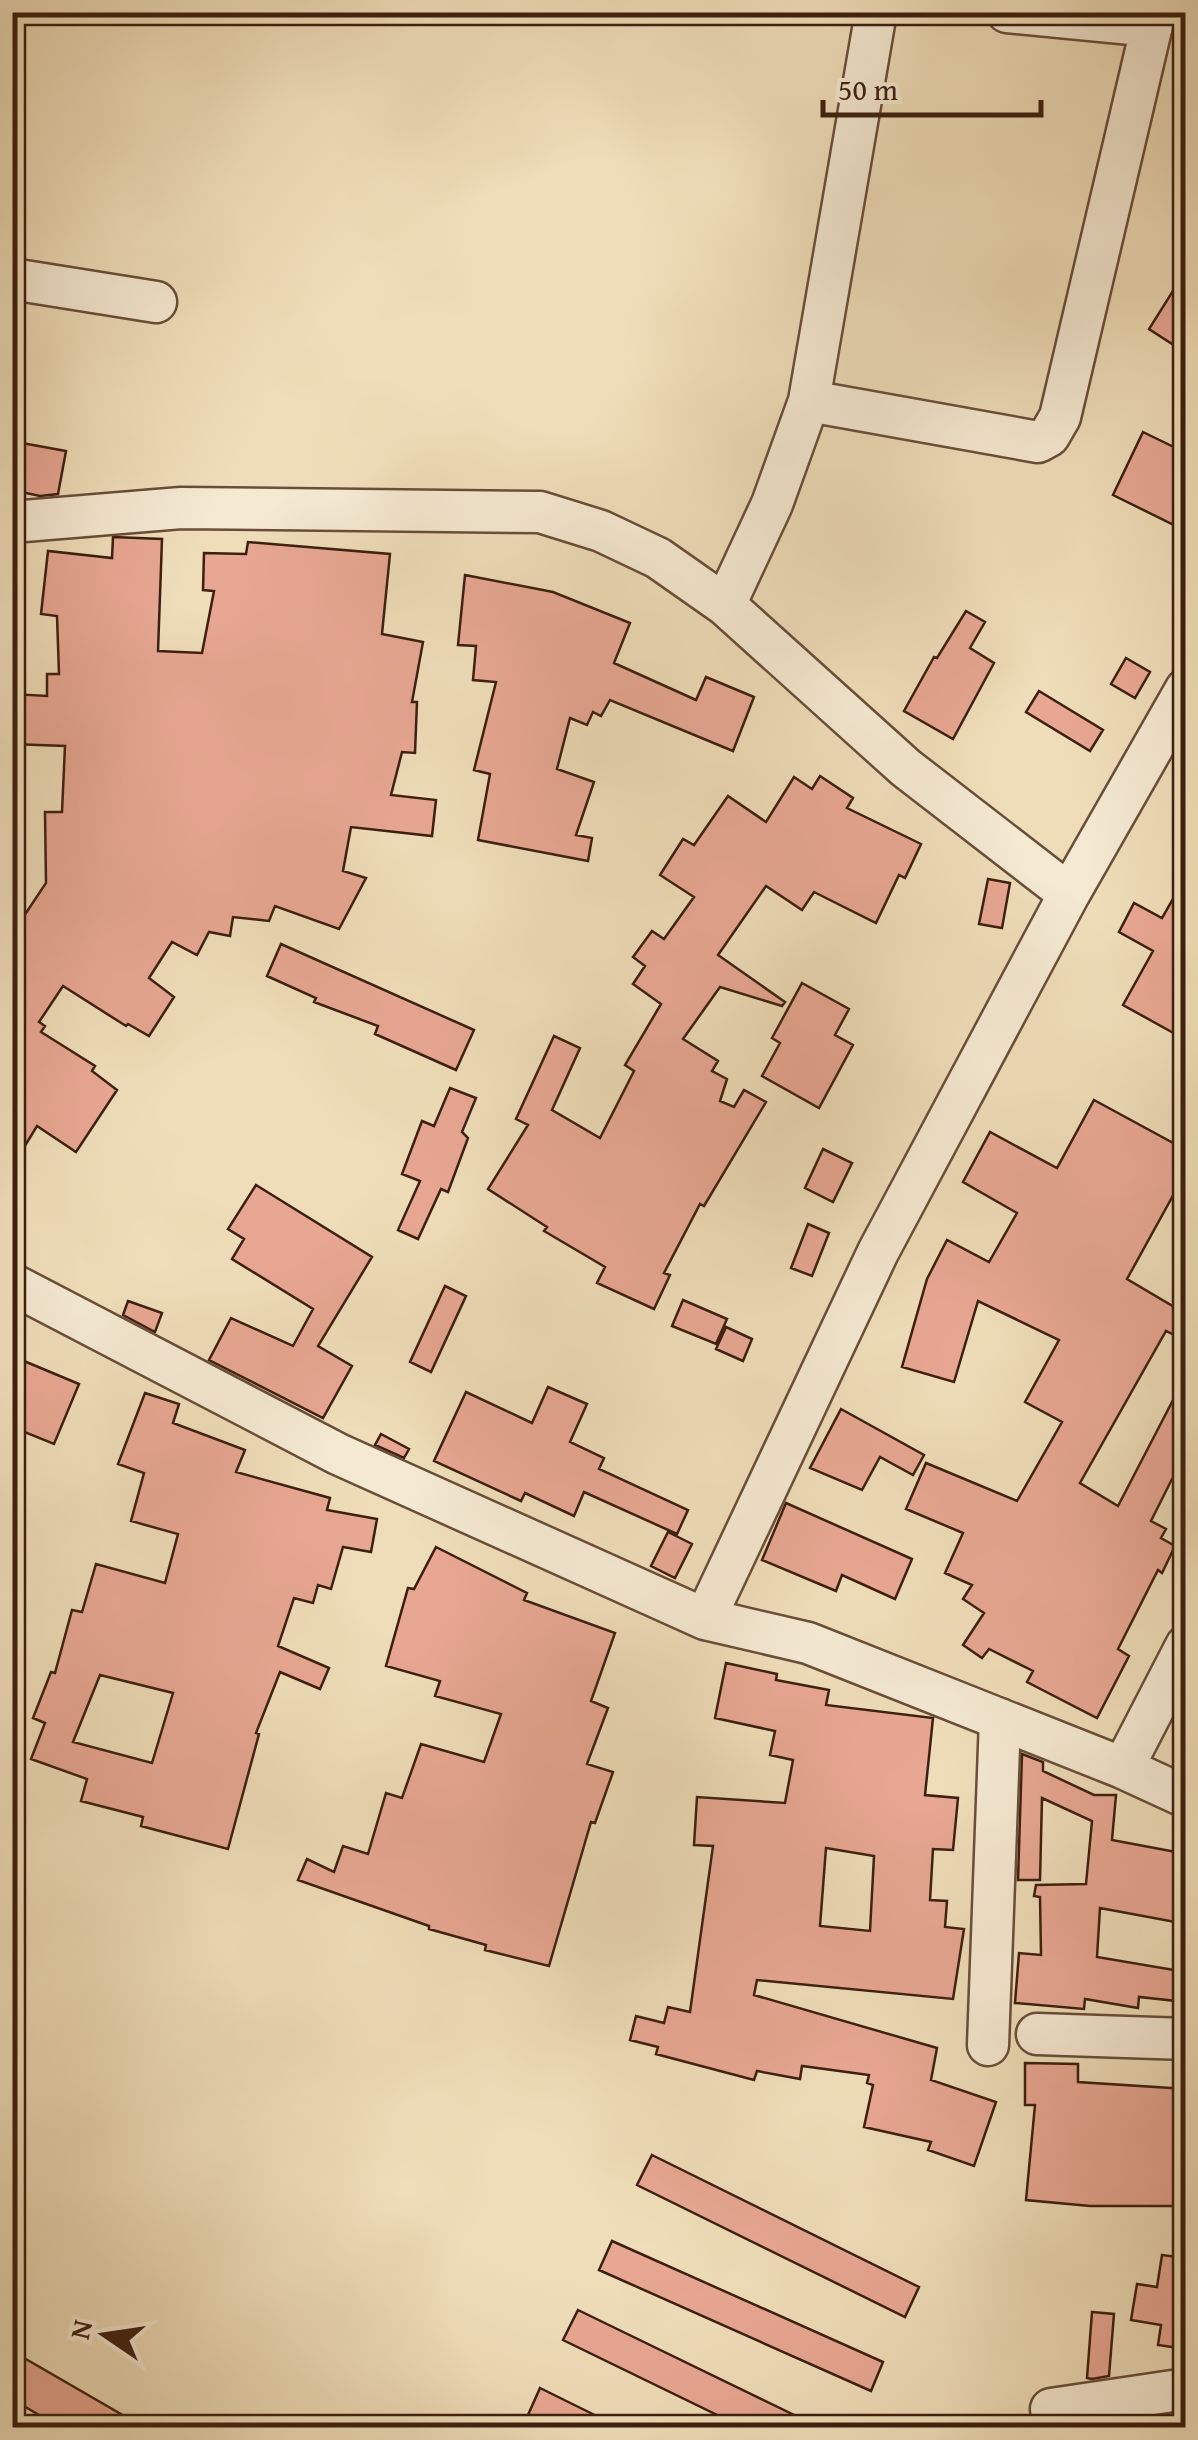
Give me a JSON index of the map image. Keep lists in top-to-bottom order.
{
  "scale_bar": "50 m",
  "north": "left"
}
